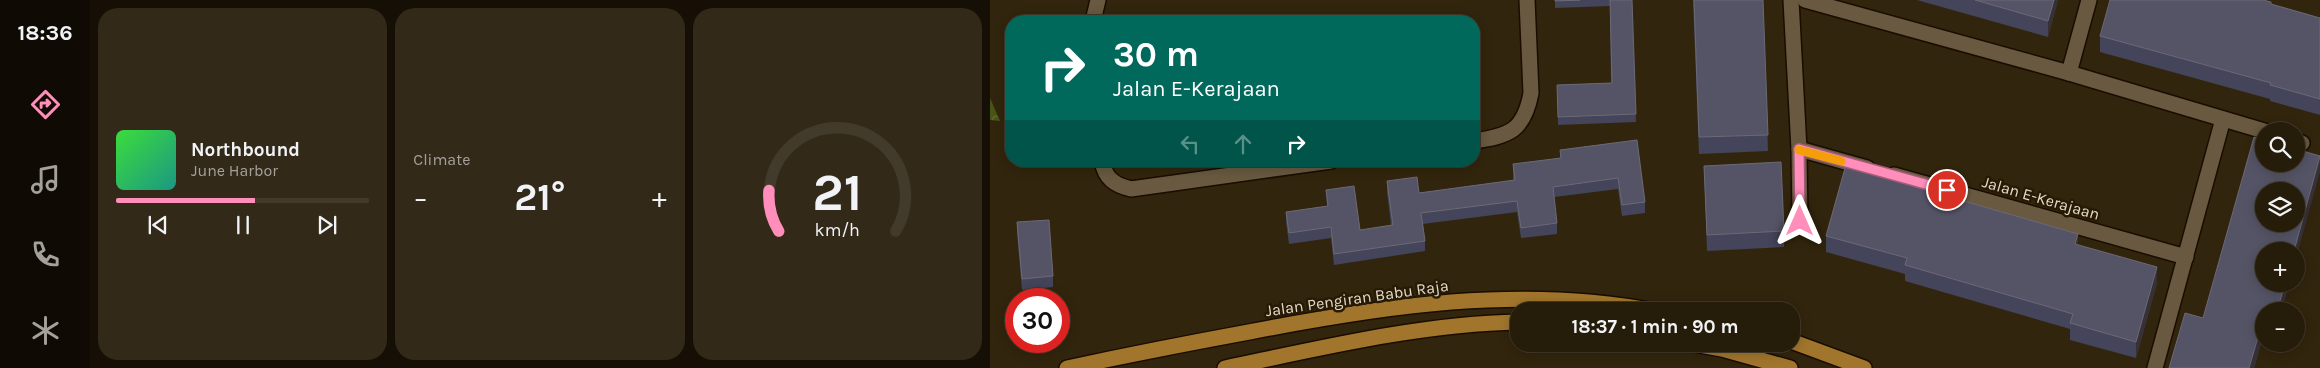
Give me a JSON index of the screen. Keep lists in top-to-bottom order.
{
  "streets": {
    "main road": ["Jalan Pengiran Babu Raja"],
    "street": ["Jalan E-Kerajaan"]
  },
  "page": {
    "tabs": "18:36",
    "tile": "Climate",
    "turn": ["30 m", "Jalan E-Kerajaan"],
    "map_buttons": ["+", "−"],
    "song": ["Northbound", "June Harbor"],
    "heat": ["−", "21°", "+"],
    "limit": "30",
    "trip": "18:37 · 1 min · 90 m",
    "gauge": ["21", "km/h"]
  }
}
